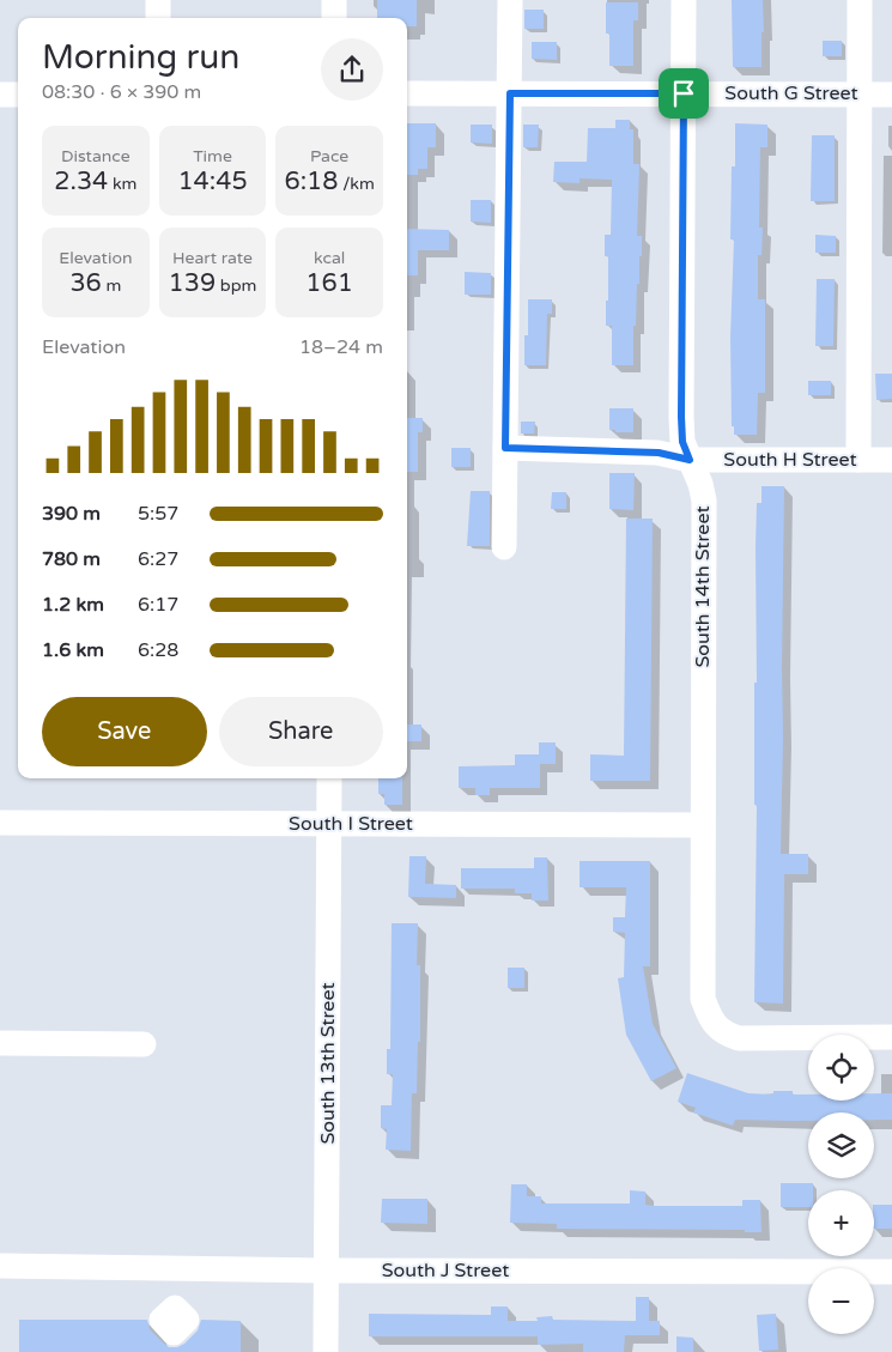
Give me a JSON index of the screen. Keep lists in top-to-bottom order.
{
  "streets": {
    "street": [
      "South G Street",
      "South H Street",
      "South 14th Street",
      "South I Street",
      "South 13th Street",
      "South J Street"
    ]
  },
  "crossings": [
    ["South G Street", "South 14th Street"],
    ["South H Street", "South 14th Street"],
    ["South 14th Street", "South I Street"],
    ["South I Street", "South 13th Street"],
    ["South 13th Street", "South J Street"]
  ],
  "page": {
    "heading": ["Morning run", "08:30 · 6 × 390 m"],
    "stats": [
      ["Distance", "2.34 km"],
      ["Time", "14:45"],
      ["Pace", "6:18 /km"],
      ["Elevation", "36 m"],
      ["Heart rate", "139 bpm"],
      ["kcal", "161"]
    ],
    "chart": ["Elevation", "18–24 m"],
    "list": [
      {
        "name": "390 m",
        "note": "5:57"
      },
      {
        "name": "780 m",
        "note": "6:27"
      },
      {
        "name": "1.2 km",
        "note": "6:17"
      },
      {
        "name": "1.6 km",
        "note": "6:28"
      }
    ],
    "buttons": ["Save", "Share"],
    "map_buttons": ["+", "−"]
  }
}
